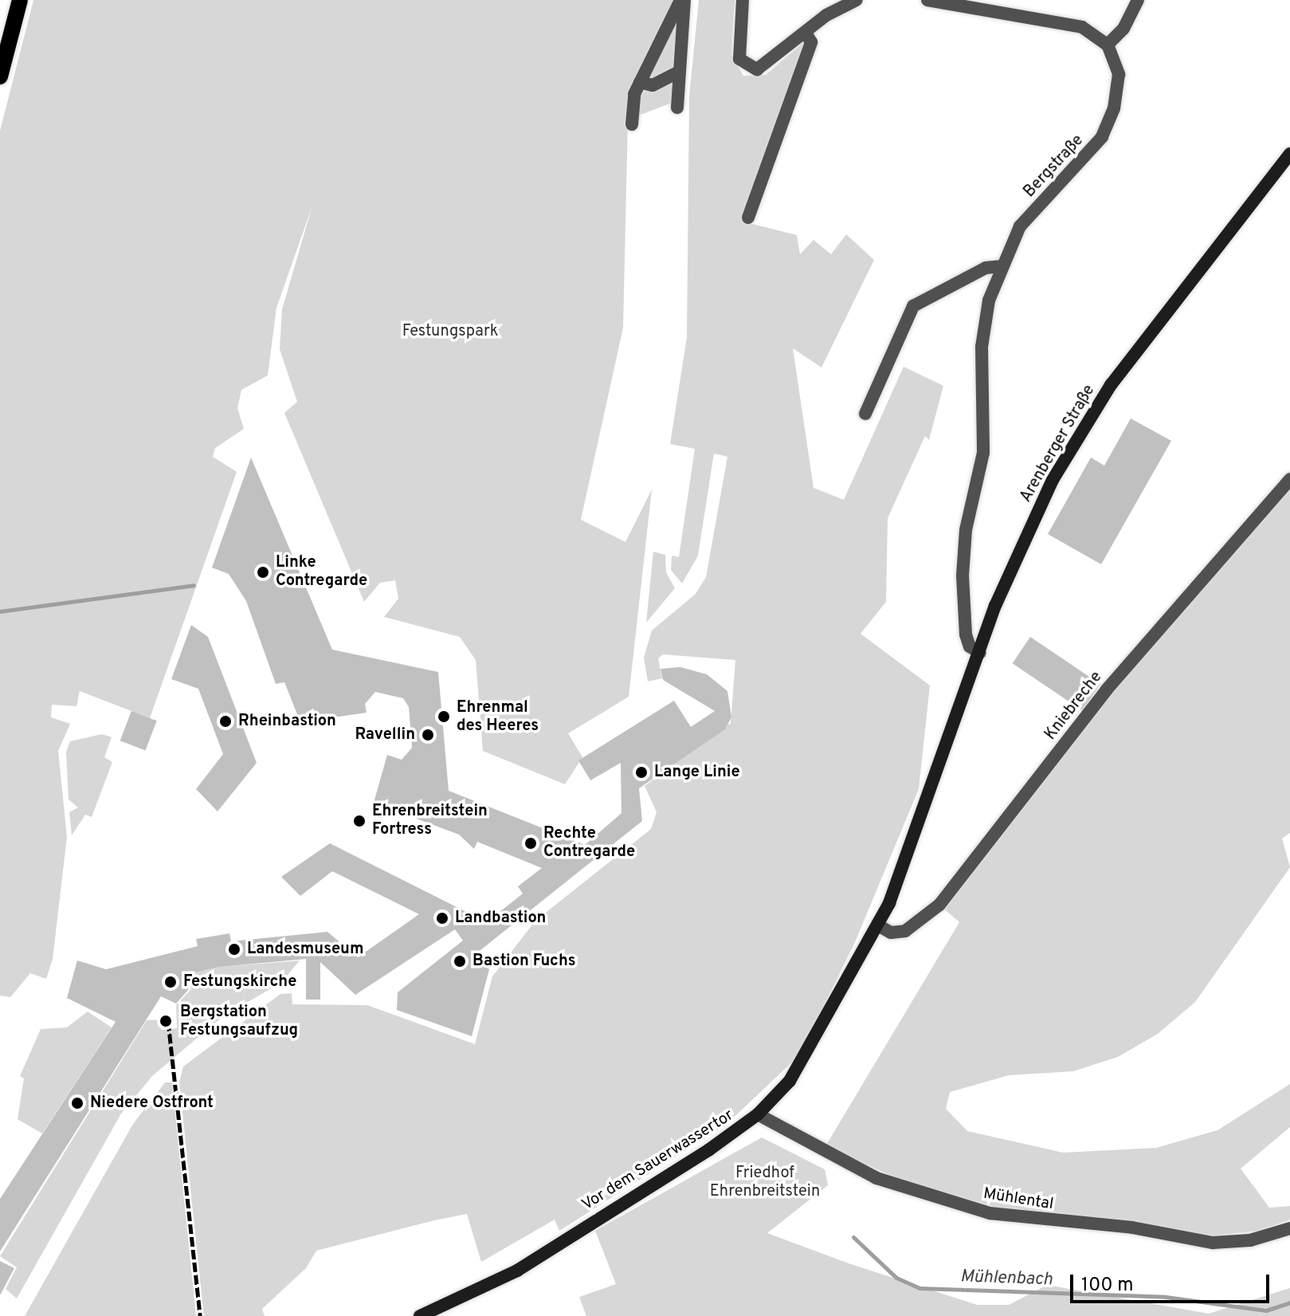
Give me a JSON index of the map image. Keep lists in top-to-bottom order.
{
  "streets": {
    "main road": ["Arenberger Straße", "Vor dem Sauerwassertor"],
    "street": ["Bergstraße", "Kniebreche", "Mühlental"]
  },
  "crossings": [
    ["Bergstraße", "Arenberger Straße"],
    ["Arenberger Straße", "Vor dem Sauerwassertor"],
    ["Kniebreche", "Vor dem Sauerwassertor"],
    ["Vor dem Sauerwassertor", "Mühlental"]
  ],
  "water": ["Mühlenbach"],
  "parks": ["Festungspark", "Friedhof Ehrenbreitstein"],
  "places": [
    "Linke Contregarde",
    "Ehrenmal des Heeres",
    "Rheinbastion",
    "Ravellin",
    "Lange Linie",
    "Ehrenbreitstein Fortress",
    "Rechte Contregarde",
    "Landbastion",
    "Landesmuseum",
    "Bastion Fuchs",
    "Festungskirche",
    "Bergstation Festungsaufzug",
    "Niedere Ostfront"
  ],
  "scale_bar": "100 m"
}
